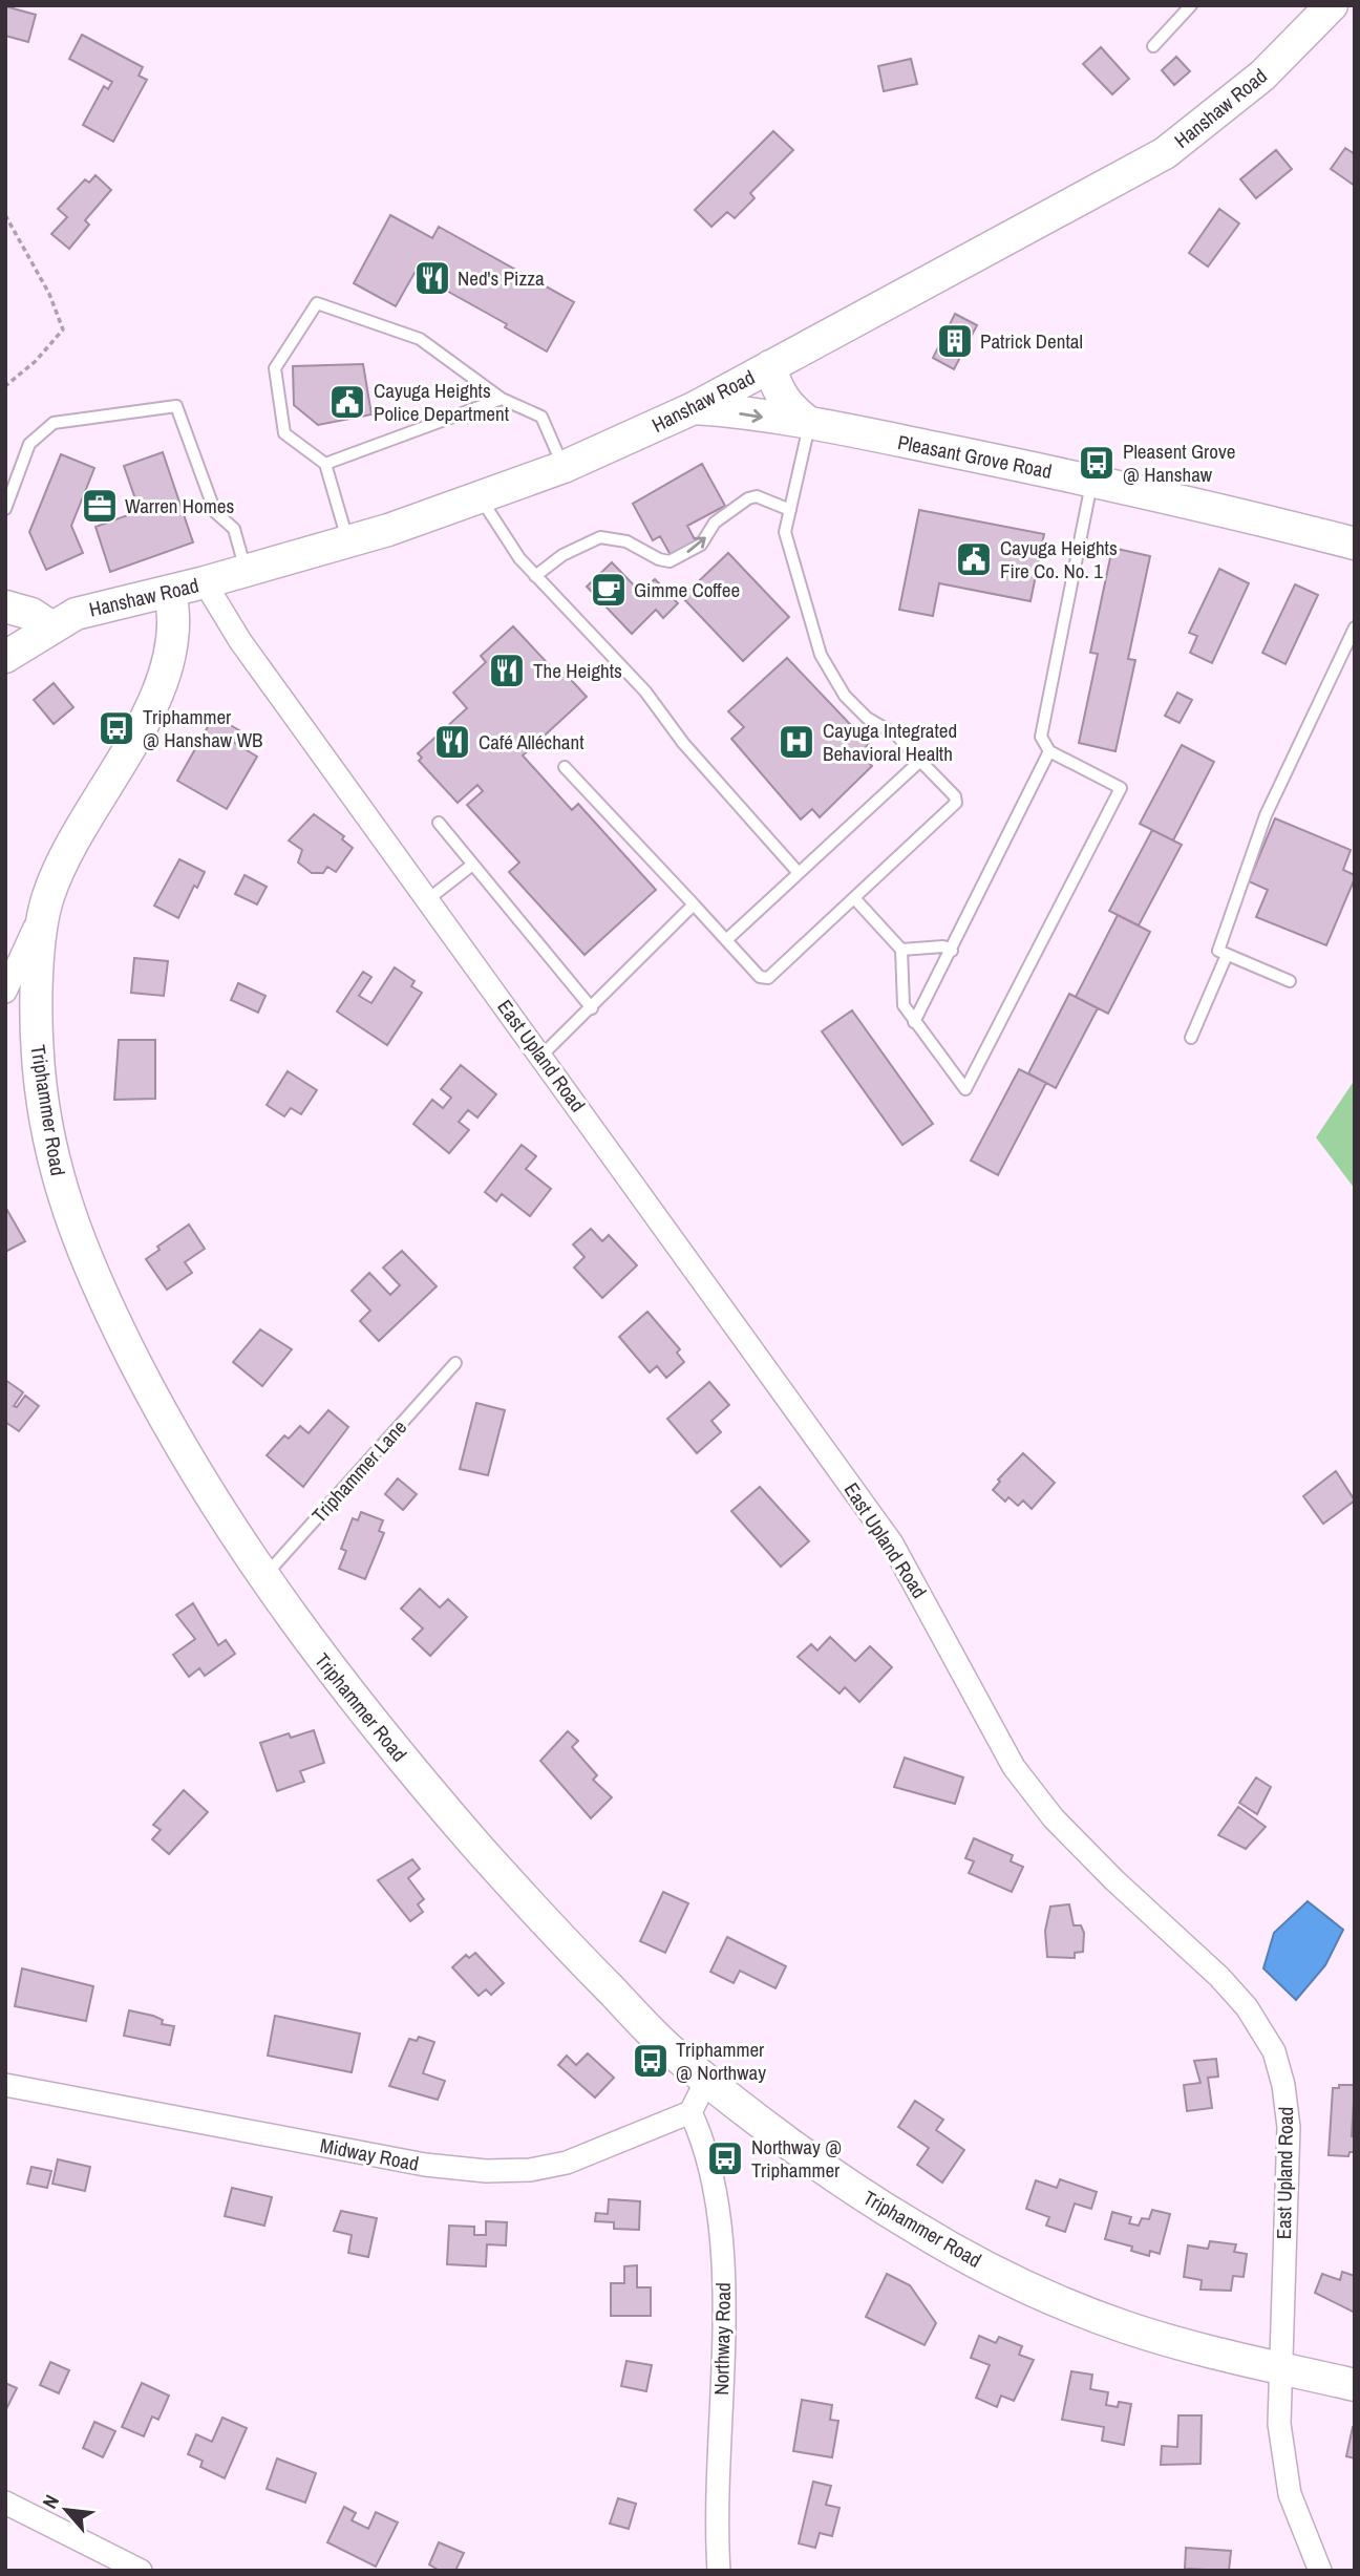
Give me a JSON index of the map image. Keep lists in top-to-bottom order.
{
  "streets": {
    "street": [
      "Hanshaw Road",
      "Pleasant Grove Road",
      "East Upland Road",
      "Triphammer Road",
      "Midway Road",
      "Northway Road"
    ],
    "lane": ["Triphammer Lane"]
  },
  "crossings": [
    ["Hanshaw Road", "Pleasant Grove Road"],
    ["Hanshaw Road", "East Upland Road"],
    ["Hanshaw Road", "Triphammer Road"],
    ["East Upland Road", "Triphammer Road"],
    ["Triphammer Road", "Triphammer Lane"],
    ["Midway Road", "Northway Road"]
  ],
  "places": {
    "restaurant": ["Ned's Pizza", "The Heights", "Café Alléchant"],
    "building": ["Patrick Dental"],
    "public building": ["Cayuga Heights Police Department", "Cayuga Heights Fire Co. No. 1"],
    "bus stop": [
      "Pleasent Grove @ Hanshaw",
      "Triphammer @ Hanshaw WB",
      "Triphammer @ Northway",
      "Northway @ Triphammer"
    ],
    "office": ["Warren Homes"],
    "cafe": ["Gimme Coffee"],
    "hospital": ["Cayuga Integrated Behavioral Health"]
  },
  "north": "top left"
}
